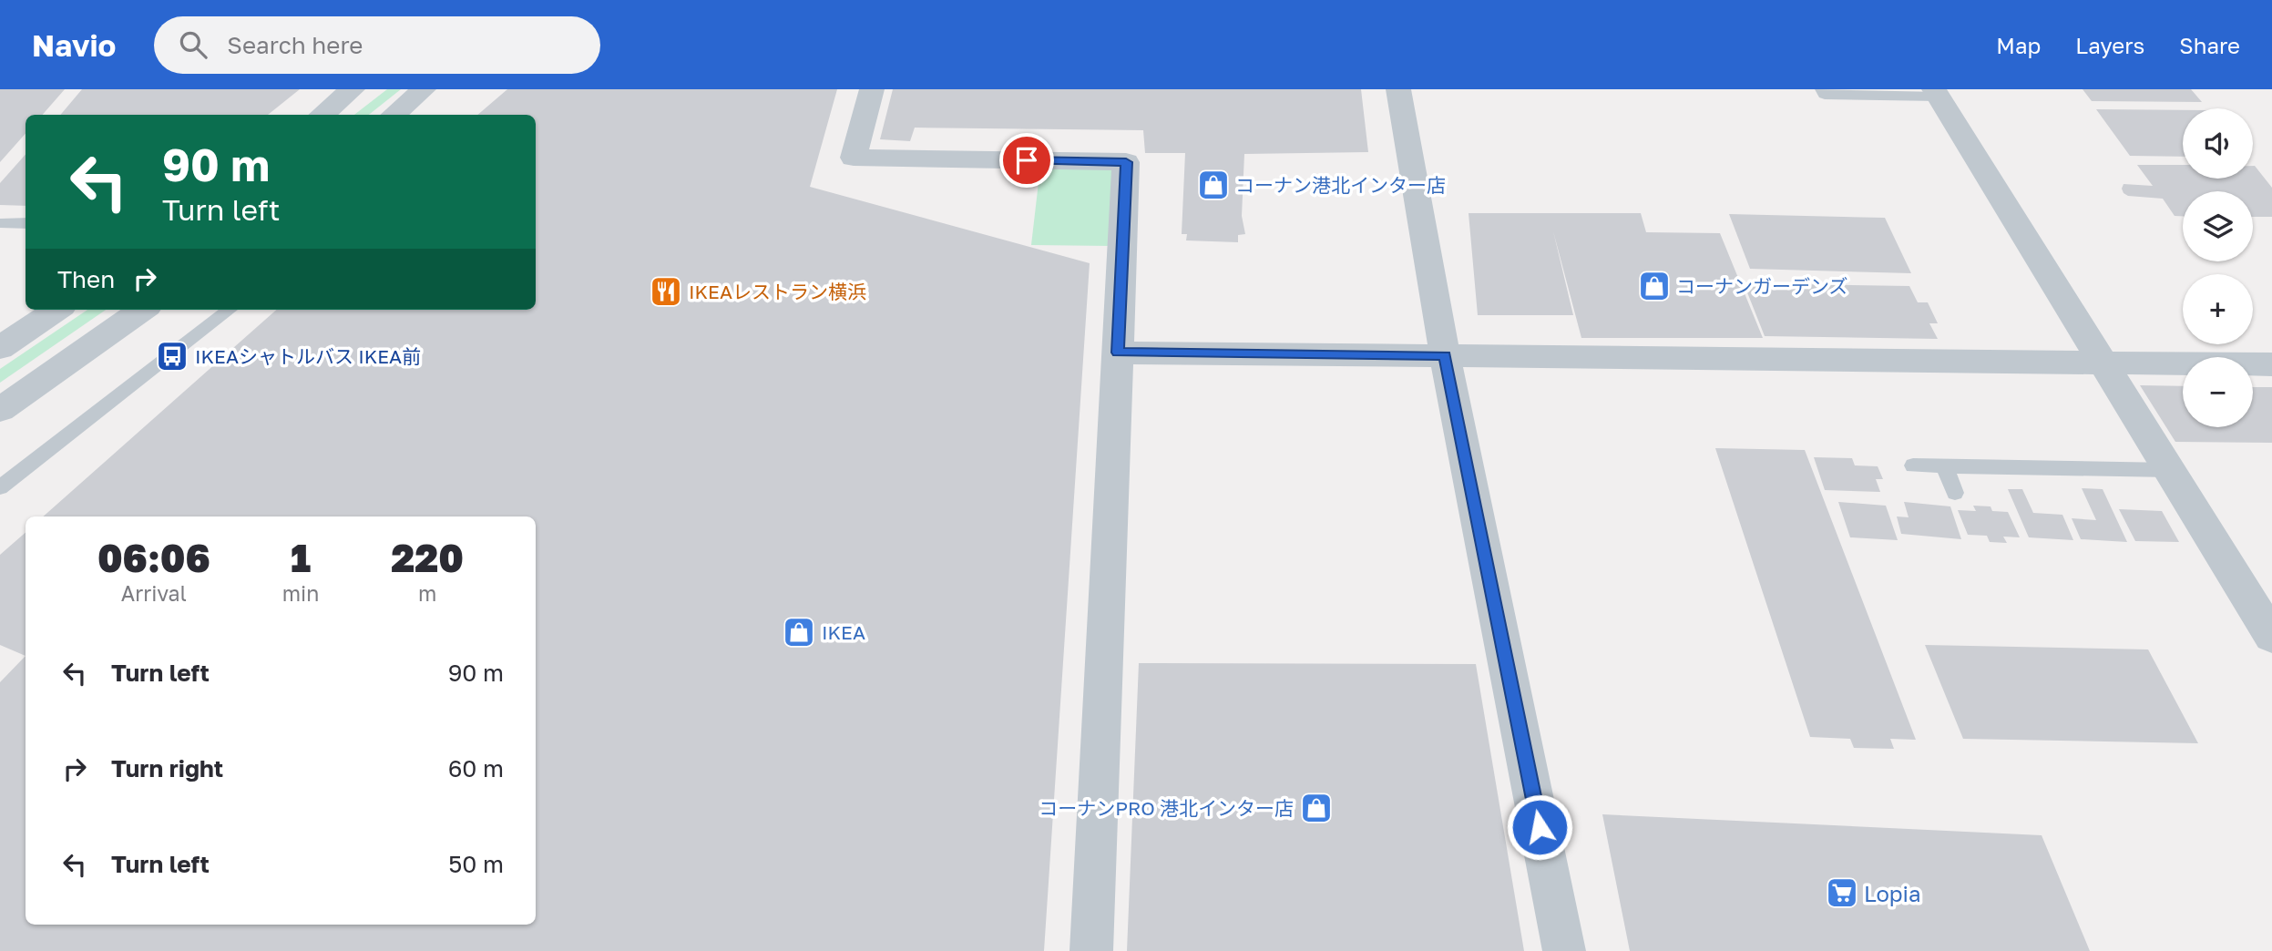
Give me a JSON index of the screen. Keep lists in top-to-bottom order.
{
  "places": {
    "shop": [
      "コーナン港北インター店",
      "コーナンガーデンズ",
      "IKEA",
      "コーナンPRO 港北インター店"
    ],
    "restaurant": ["IKEAレストラン横浜"],
    "bus stop": ["IKEAシャトルバス IKEA前"],
    "supermarket": ["Lopia"]
  },
  "page": {
    "header": "Navio",
    "search": "Search here",
    "nav": ["Map", "Layers", "Share"],
    "map_buttons": ["+", "−"],
    "turn": ["90 m", "Turn left"],
    "then": "Then",
    "eta": [
      "06:06",
      "Arrival",
      "1",
      "min",
      "220",
      "m"
    ],
    "list": [
      {
        "name": "Turn left",
        "value": "90 m"
      },
      {
        "name": "Turn right",
        "value": "60 m"
      },
      {
        "name": "Turn left",
        "value": "50 m"
      }
    ]
  }
}
